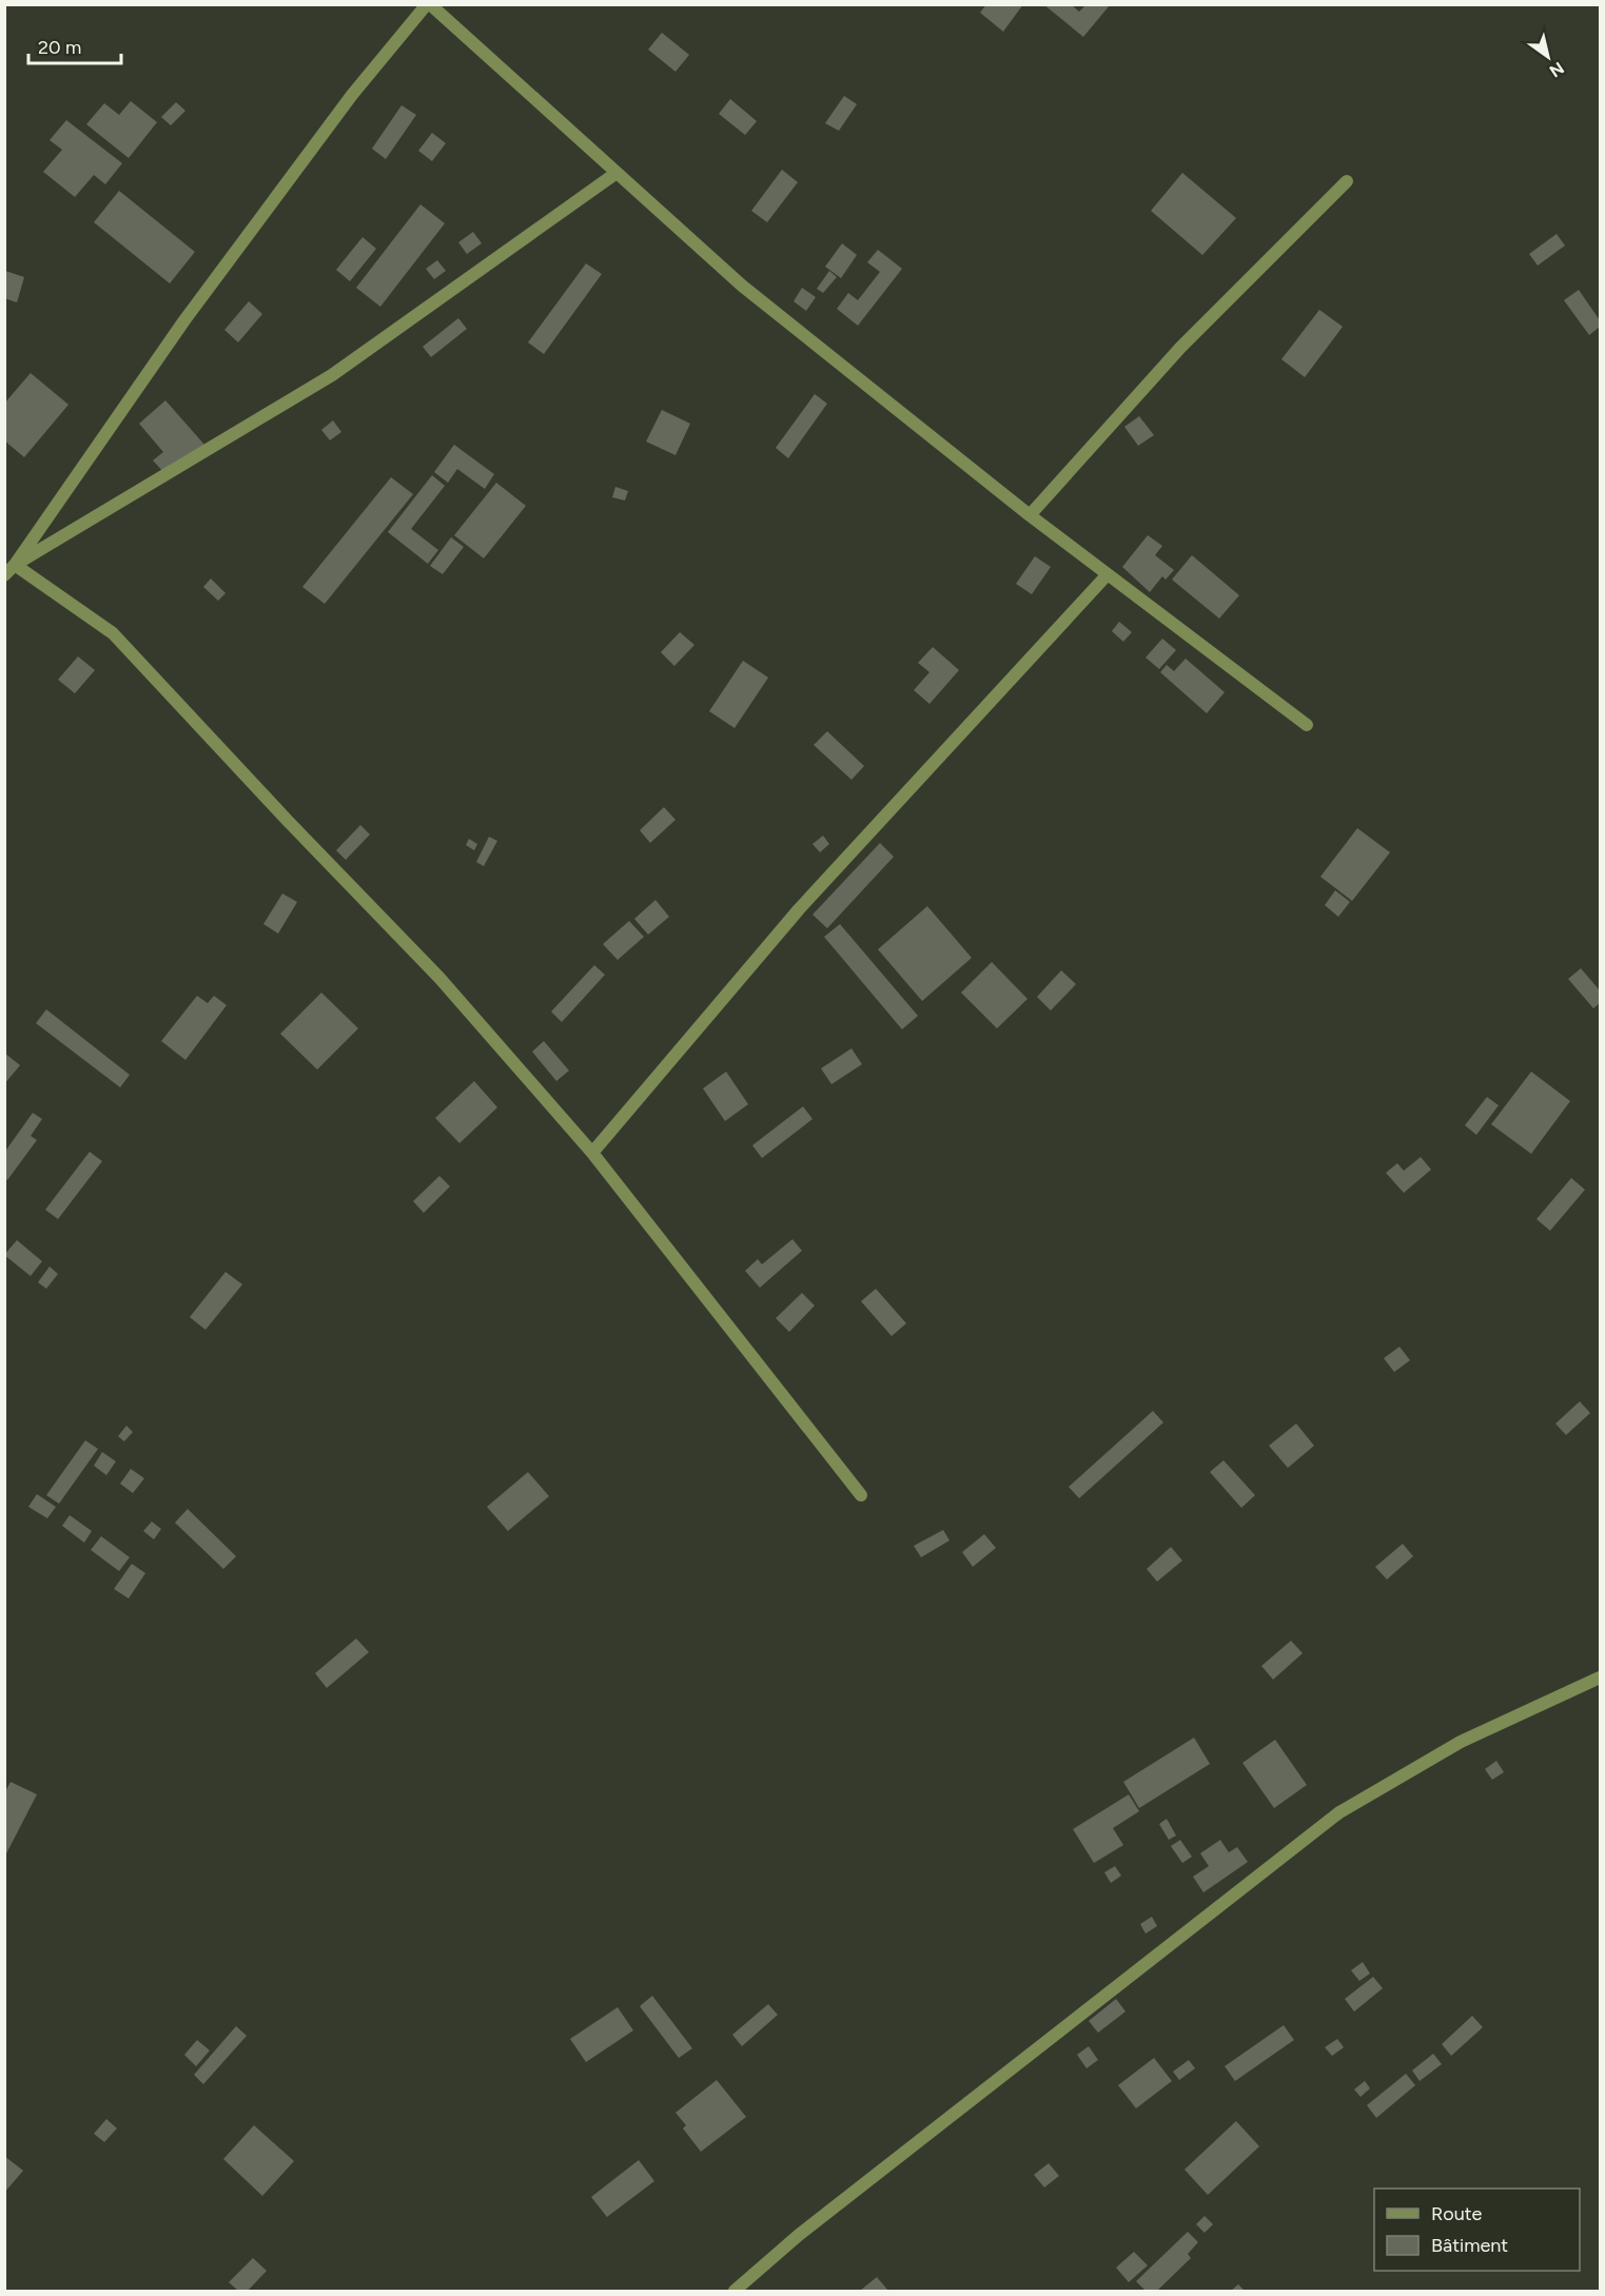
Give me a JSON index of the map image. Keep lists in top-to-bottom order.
{
  "legend": ["Route", "Bâtiment"],
  "scale_bar": "20 m",
  "north": "bottom right"
}
